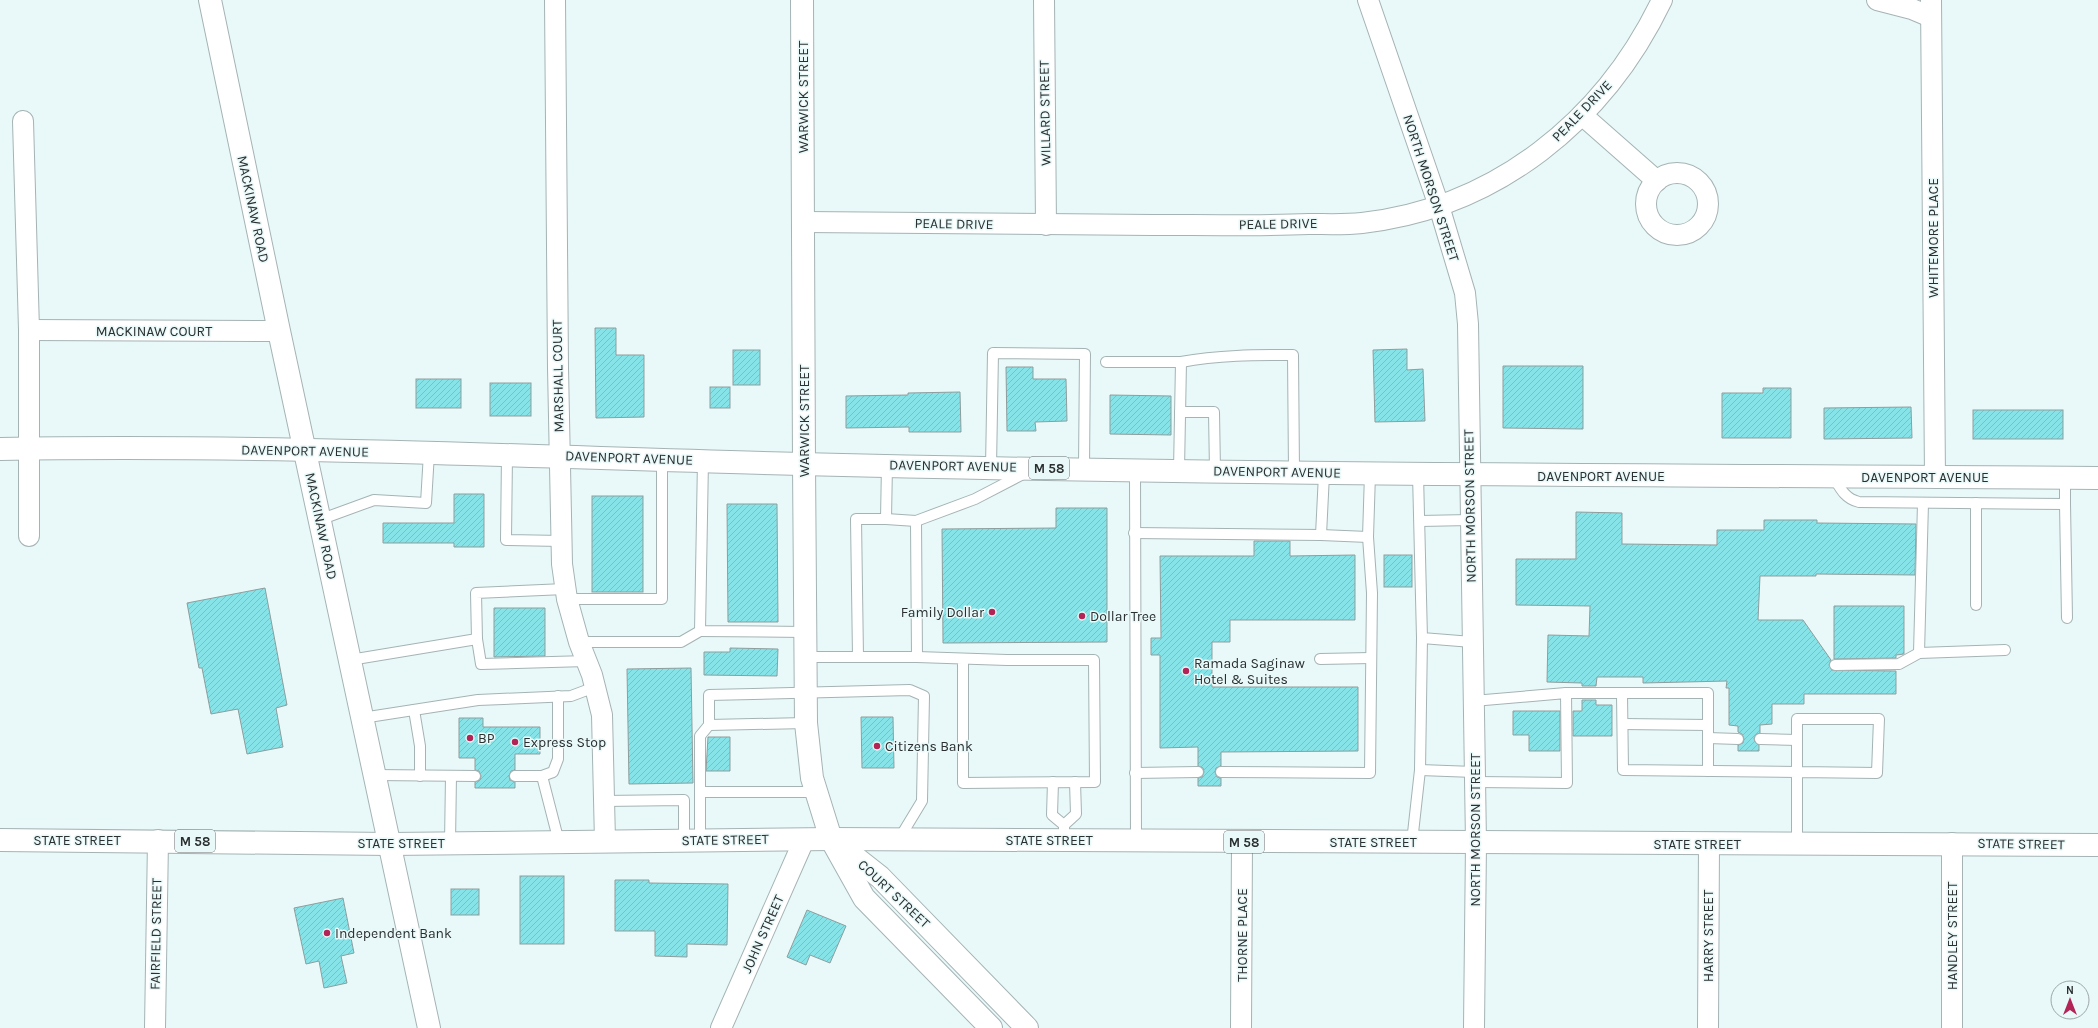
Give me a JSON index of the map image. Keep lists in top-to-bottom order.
{
  "streets": {
    "main road": [
      "WARWICK STREET",
      "MACKINAW ROAD",
      "DAVENPORT AVENUE",
      "M 58",
      "STATE STREET",
      "COURT STREET"
    ],
    "street": [
      "PEALE DRIVE",
      "WILLARD STREET",
      "NORTH MORSON STREET",
      "WHITEMORE PLACE",
      "MACKINAW COURT",
      "MARSHALL COURT",
      "FAIRFIELD STREET",
      "JOHN STREET",
      "THORNE PLACE",
      "HARRY STREET",
      "HANDLEY STREET"
    ]
  },
  "crossings": [
    ["WARWICK STREET", "PEALE DRIVE"],
    ["WARWICK STREET", "DAVENPORT AVENUE"],
    ["WARWICK STREET", "STATE STREET"],
    ["WARWICK STREET", "COURT STREET"],
    ["PEALE DRIVE", "WILLARD STREET"],
    ["PEALE DRIVE", "NORTH MORSON STREET"],
    ["NORTH MORSON STREET", "DAVENPORT AVENUE"],
    ["NORTH MORSON STREET", "STATE STREET"],
    ["MACKINAW ROAD", "MACKINAW COURT"],
    ["MACKINAW ROAD", "DAVENPORT AVENUE"],
    ["MACKINAW ROAD", "STATE STREET"],
    ["WHITEMORE PLACE", "DAVENPORT AVENUE"],
    ["MARSHALL COURT", "DAVENPORT AVENUE"],
    ["MARSHALL COURT", "STATE STREET"],
    ["STATE STREET", "COURT STREET"],
    ["STATE STREET", "FAIRFIELD STREET"],
    ["STATE STREET", "JOHN STREET"],
    ["STATE STREET", "THORNE PLACE"],
    ["STATE STREET", "HARRY STREET"],
    ["STATE STREET", "HANDLEY STREET"]
  ],
  "places": [
    "Family Dollar",
    "Dollar Tree",
    "Ramada Saginaw Hotel & Suites",
    "BP",
    "Express Stop",
    "Citizens Bank",
    "Independent Bank"
  ],
  "north": "top"
}
